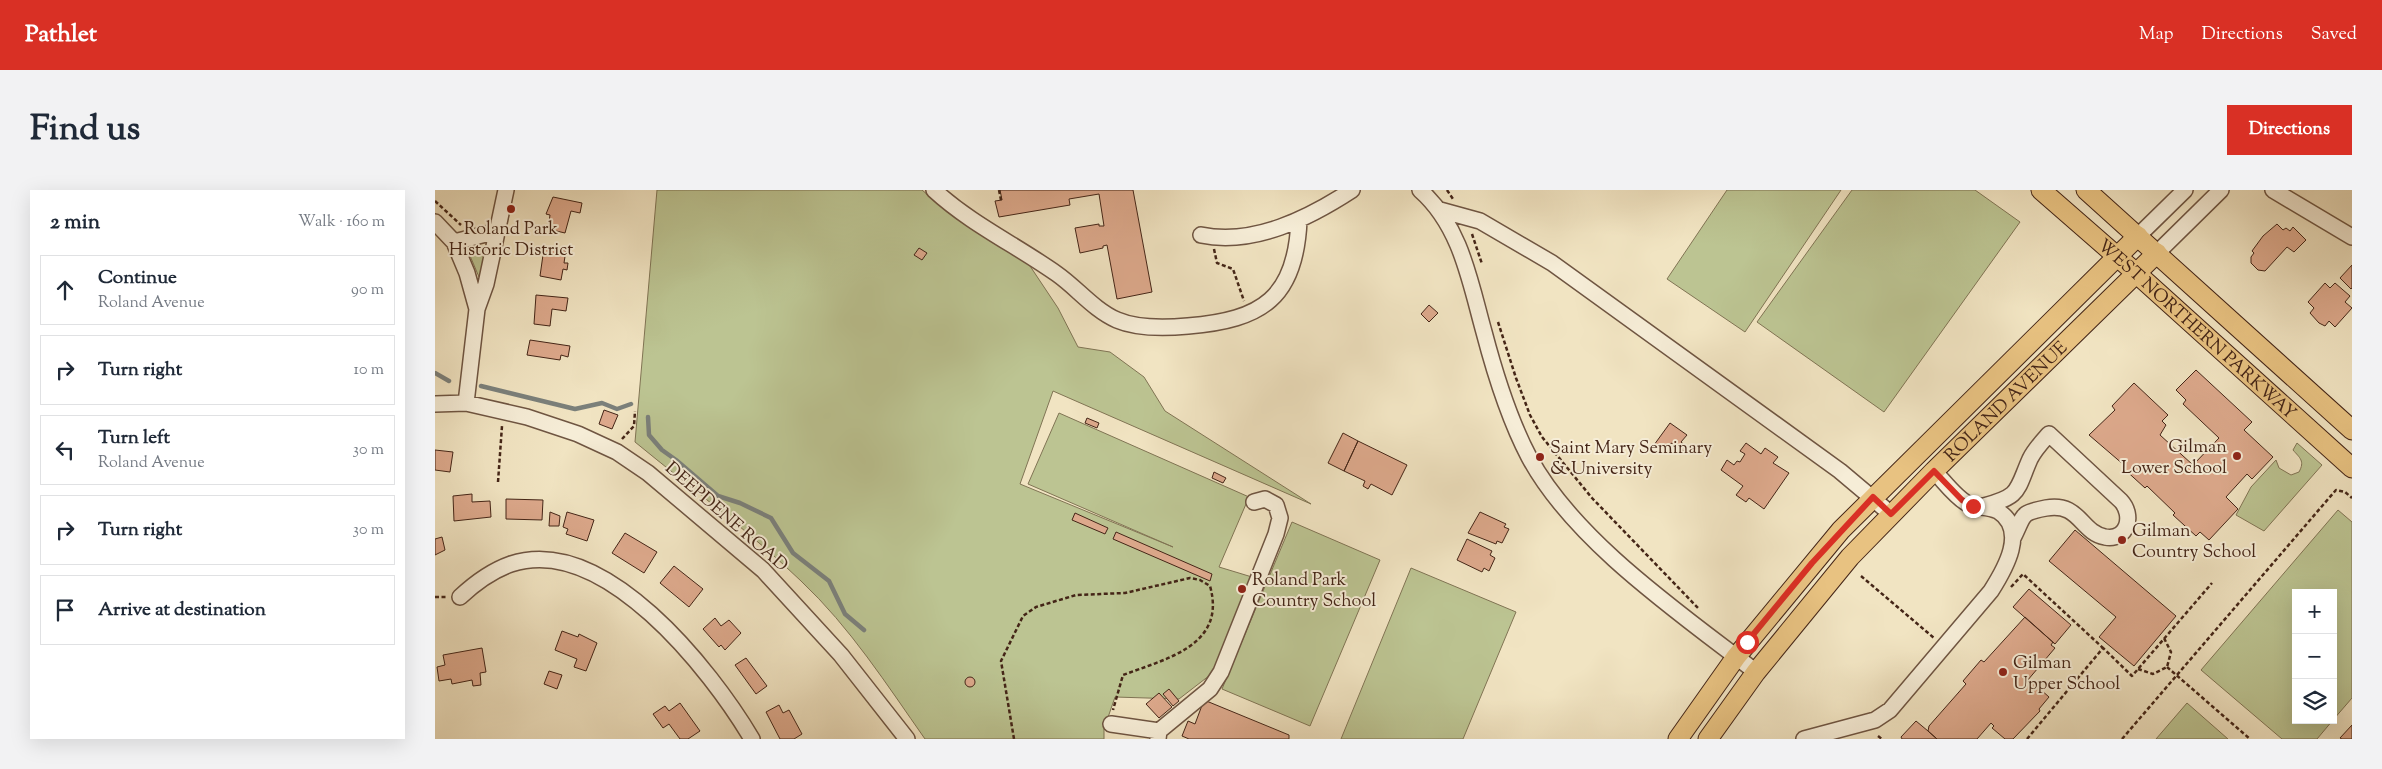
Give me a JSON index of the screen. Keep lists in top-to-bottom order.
{
  "streets": {
    "main road": ["WEST NORTHERN PARKWAY", "ROLAND AVENUE"],
    "street": ["DEEPDENE ROAD"]
  },
  "crossings": [
    ["WEST NORTHERN PARKWAY", "ROLAND AVENUE"]
  ],
  "places": [
    "Roland Park Historic District",
    "Gilman Lower School",
    "Saint Mary Seminary & University",
    "Gilman Country School",
    "Roland Park Country School",
    "Gilman Upper School"
  ],
  "page": {
    "header": "Pathlet",
    "nav": ["Map", "Directions", "Saved"],
    "title": "Find us",
    "buttons": "Directions",
    "heading": ["2 min", "Walk · 160 m"],
    "list": [
      ["Continue", "Roland Avenue", "90 m"],
      ["Turn right", "10 m"],
      ["Turn left", "Roland Avenue", "30 m"],
      ["Turn right", "30 m"],
      "Arrive at destination"
    ],
    "map_buttons": ["+", "−"]
  }
}
